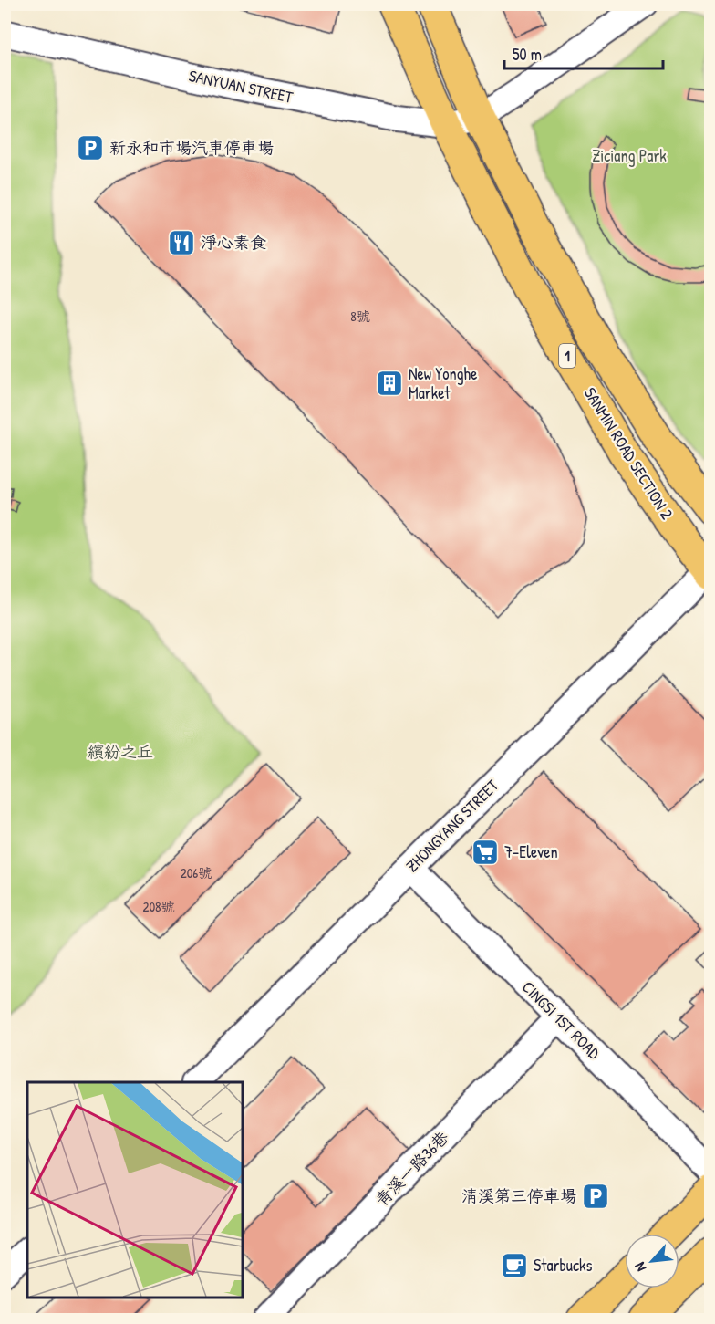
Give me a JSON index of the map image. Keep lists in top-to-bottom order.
{
  "streets": {
    "main road": ["1", "SANMIN ROAD SECTION 2"],
    "street": [
      "SANYUAN STREET",
      "ZHONGYANG STREET",
      "CINGSI 1ST ROAD",
      "青溪一路36巷"
    ]
  },
  "crossings": [
    ["SANYUAN STREET", "1"],
    ["SANYUAN STREET", "SANMIN ROAD SECTION 2"],
    ["1", "SANMIN ROAD SECTION 2"],
    ["SANMIN ROAD SECTION 2", "ZHONGYANG STREET"],
    ["ZHONGYANG STREET", "CINGSI 1ST ROAD"],
    ["CINGSI 1ST ROAD", "青溪一路36巷"]
  ],
  "parks": ["Ziciang Park", "繽紛之丘"],
  "places": {
    "parking": ["新永和市場汽車停車場", "清溪第三停車場"],
    "restaurant": ["淨心素食"],
    "building": ["New Yonghe Market"],
    "supermarket": ["7-Eleven"],
    "cafe": ["Starbucks"]
  },
  "house_numbers": ["8號", "206號", "208號"],
  "scale_bar": "50 m",
  "north": "bottom left"
}
